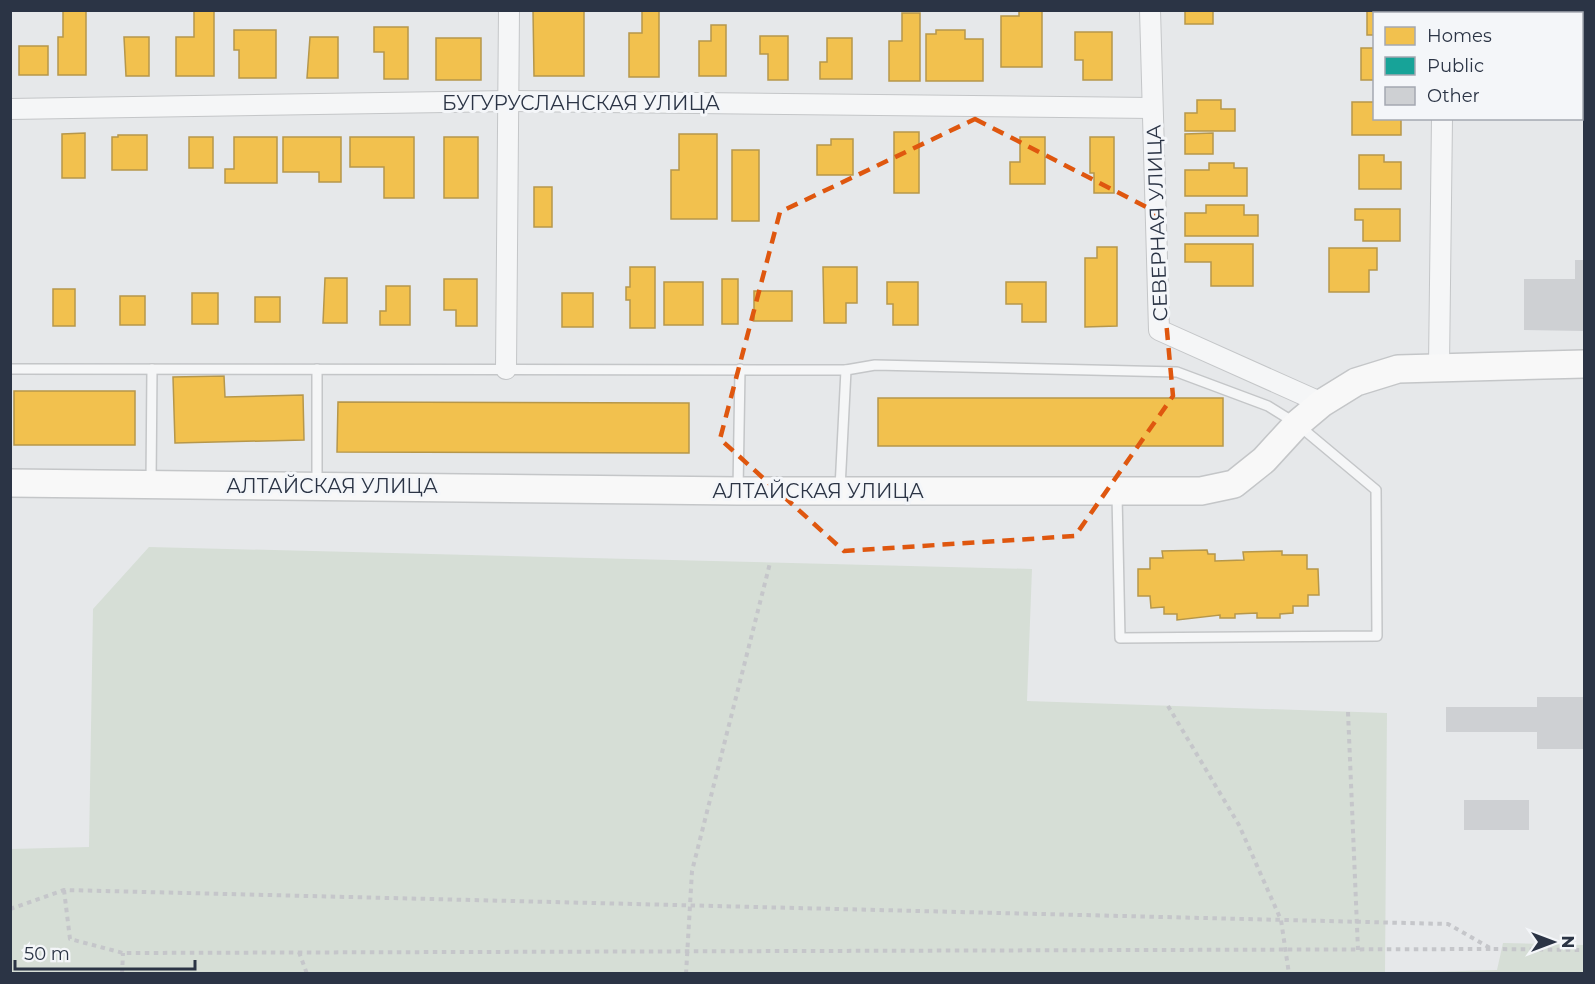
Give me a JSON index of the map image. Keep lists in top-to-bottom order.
{
  "streets": {
    "street": ["БУГУРУСЛАНСКАЯ УЛИЦА", "СЕВЕРНАЯ УЛИЦА", "АЛТАЙСКАЯ УЛИЦА"]
  },
  "crossings": [
    ["БУГУРУСЛАНСКАЯ УЛИЦА", "СЕВЕРНАЯ УЛИЦА"],
    ["СЕВЕРНАЯ УЛИЦА", "АЛТАЙСКАЯ УЛИЦА"]
  ],
  "legend": ["Homes", "Public", "Other"],
  "scale_bar": "50 m",
  "north": "right"
}
